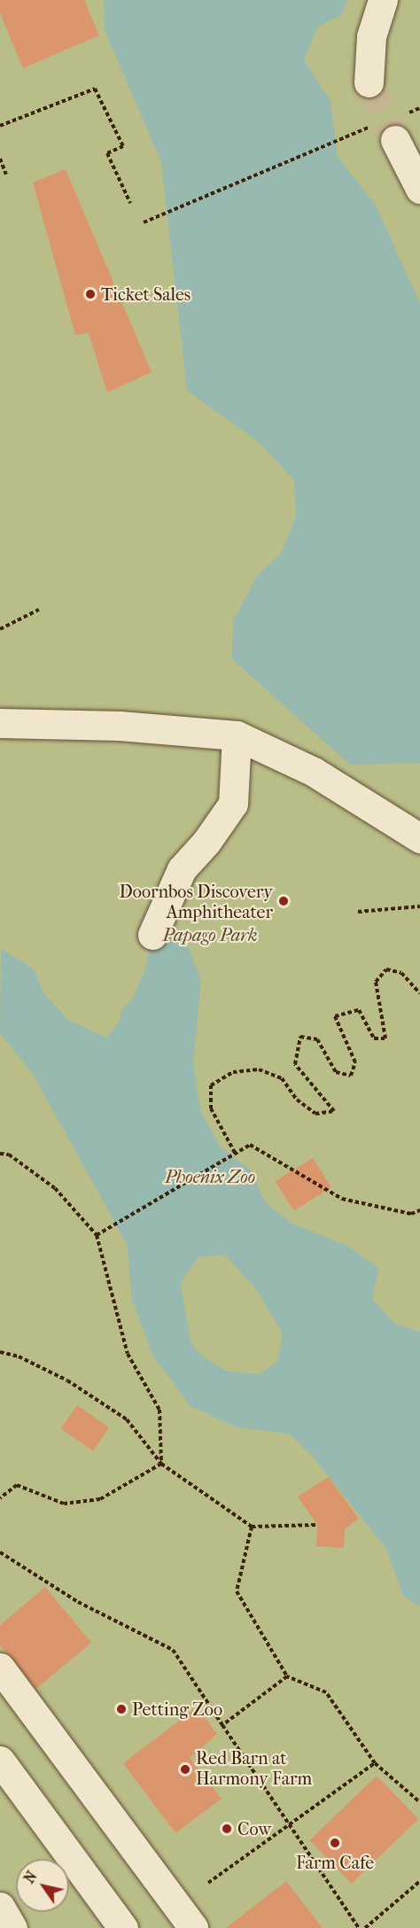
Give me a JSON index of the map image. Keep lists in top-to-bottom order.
{
  "parks": ["Papago Park", "Phoenix Zoo"],
  "places": [
    "Ticket Sales",
    "Doornbos Discovery Amphitheater",
    "Petting Zoo",
    "Red Barn at Harmony Farm",
    "Cow",
    "Farm Cafe"
  ],
  "north": "top left"
}
